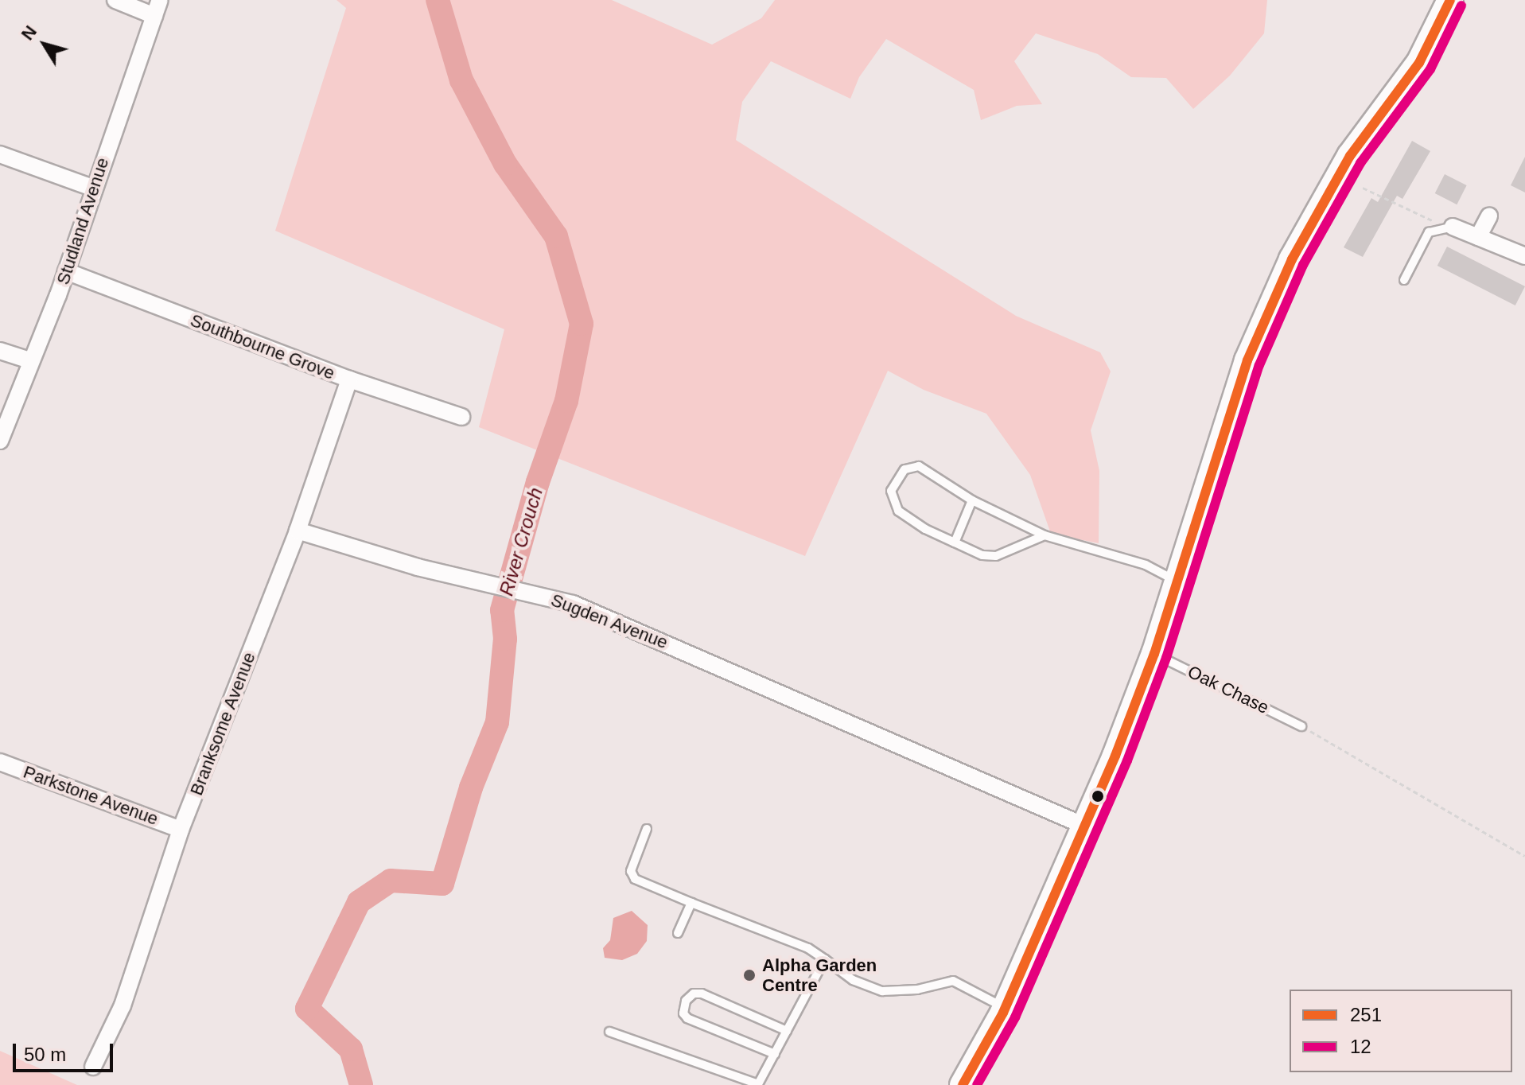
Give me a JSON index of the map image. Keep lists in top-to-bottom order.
{
  "streets": {
    "street": [
      "Studland Avenue",
      "Southbourne Grove",
      "Sugden Avenue",
      "Branksome Avenue",
      "Parkstone Avenue"
    ],
    "lane": ["Oak Chase"]
  },
  "crossings": [
    ["Studland Avenue", "Southbourne Grove"],
    ["Southbourne Grove", "Branksome Avenue"],
    ["Sugden Avenue", "Branksome Avenue"],
    ["Branksome Avenue", "Parkstone Avenue"]
  ],
  "water": ["River Crouch"],
  "places": ["Alpha Garden Centre"],
  "lines": ["transit line 251", "transit line 12"],
  "legend": ["251", "12"],
  "scale_bar": "50 m",
  "north": "top left"
}
